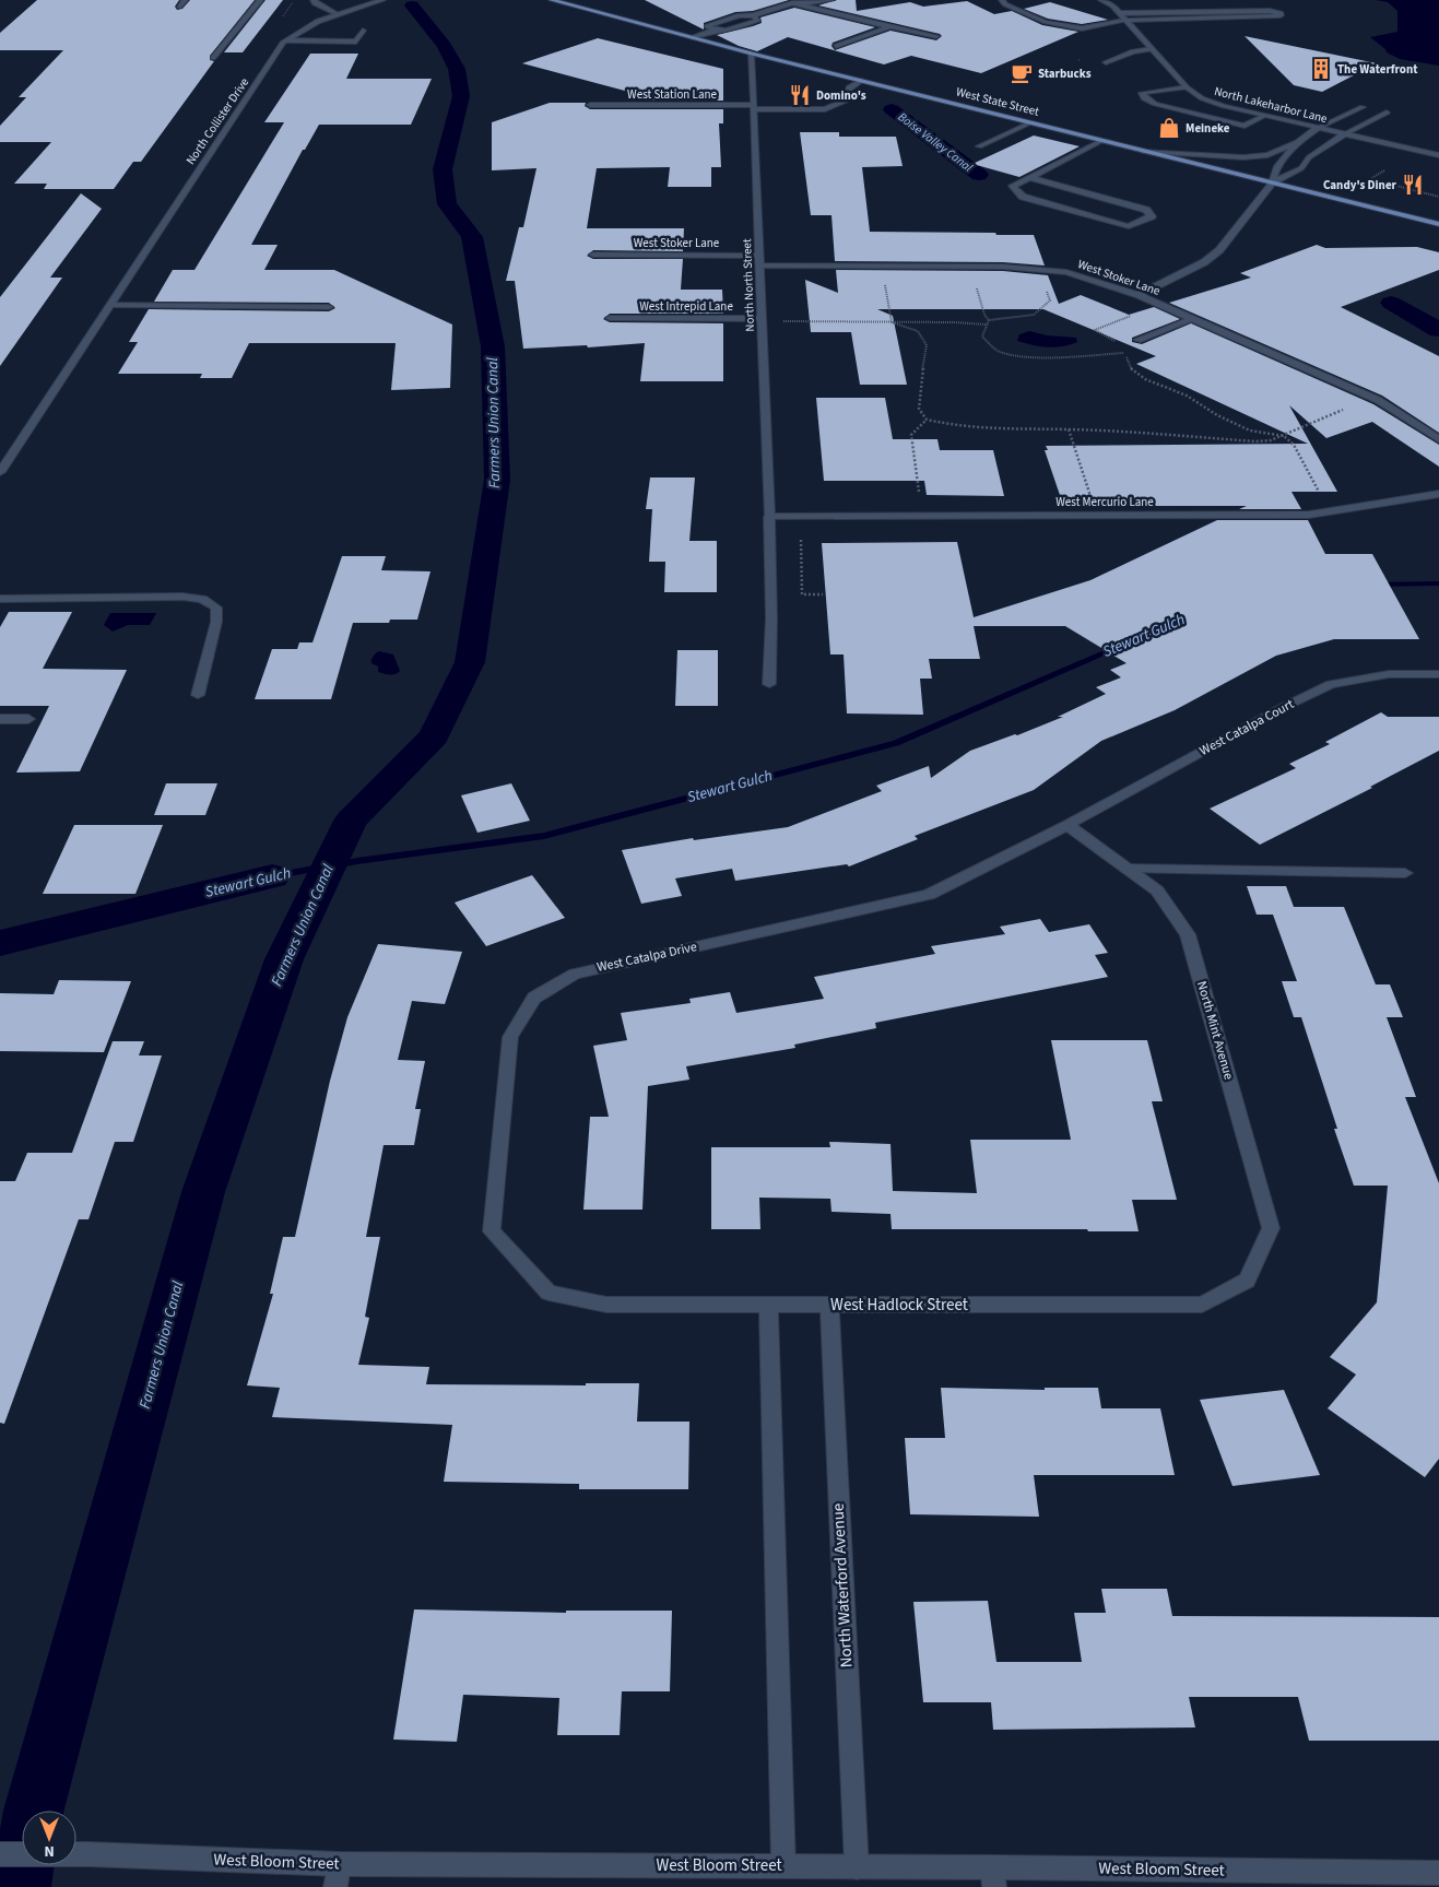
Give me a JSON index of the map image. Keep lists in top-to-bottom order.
{
  "streets": {
    "main road": ["West State Street"],
    "street": [
      "West Station Lane",
      "North Lakeharbor Lane",
      "North Collister Drive",
      "West Stoker Lane",
      "North North Street",
      "West Intrepid Lane",
      "West Mercurio Lane",
      "West Catalpa Court",
      "West Catalpa Drive",
      "North Mint Avenue",
      "West Hadlock Street",
      "North Waterford Avenue",
      "West Bloom Street"
    ]
  },
  "crossings": [
    ["West Station Lane", "West State Street"],
    ["West Station Lane", "North North Street"],
    ["West State Street", "North North Street"],
    ["West Stoker Lane", "North North Street"],
    ["North North Street", "West Intrepid Lane"],
    ["North North Street", "West Mercurio Lane"],
    ["West Catalpa Court", "West Catalpa Drive"],
    ["West Catalpa Court", "North Mint Avenue"],
    ["West Catalpa Drive", "North Mint Avenue"],
    ["West Catalpa Drive", "West Hadlock Street"],
    ["North Mint Avenue", "West Hadlock Street"],
    ["West Hadlock Street", "North Waterford Avenue"],
    ["North Waterford Avenue", "West Bloom Street"]
  ],
  "water": ["Boise Valley Canal", "Farmers Union Canal", "Stewart Gulch"],
  "places": {
    "building": ["The Waterfront"],
    "cafe": ["Starbucks"],
    "restaurant": ["Domino's", "Candy's Diner"],
    "shop": ["Meineke"]
  },
  "north": "bottom"
}
